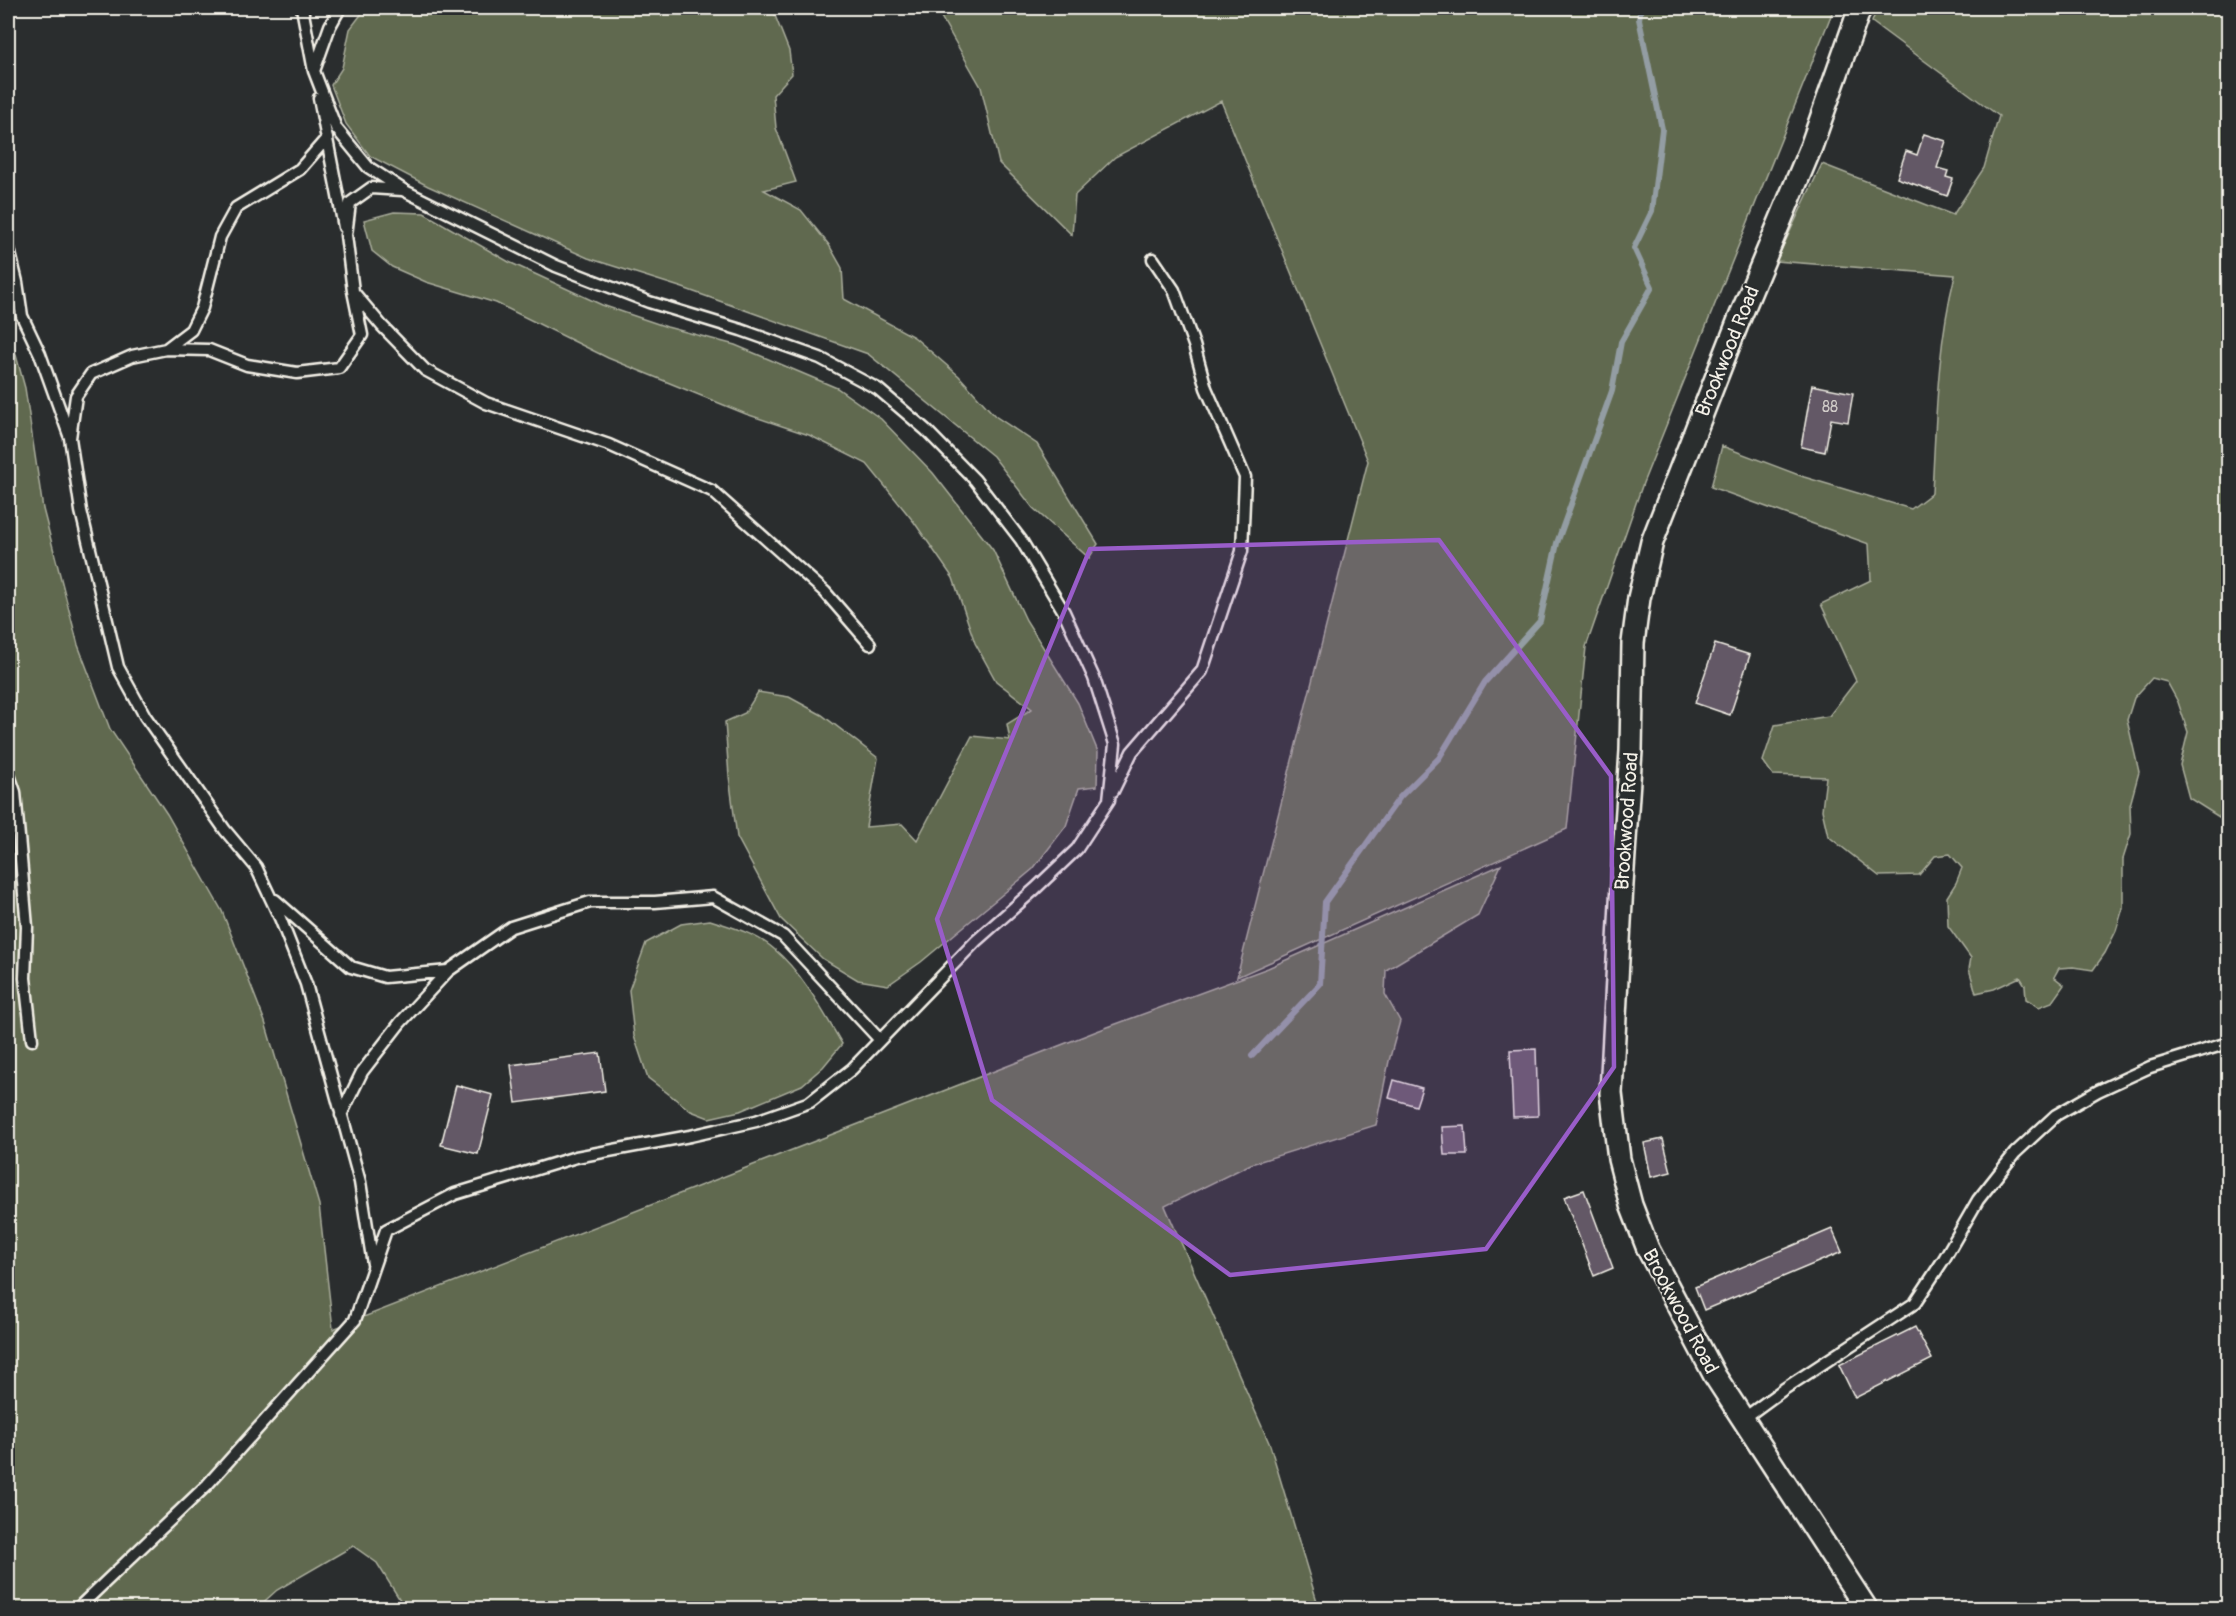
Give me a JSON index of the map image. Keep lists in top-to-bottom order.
{
  "streets": {
    "street": ["Brookwood Road"]
  },
  "house_numbers": ["88"]
}
